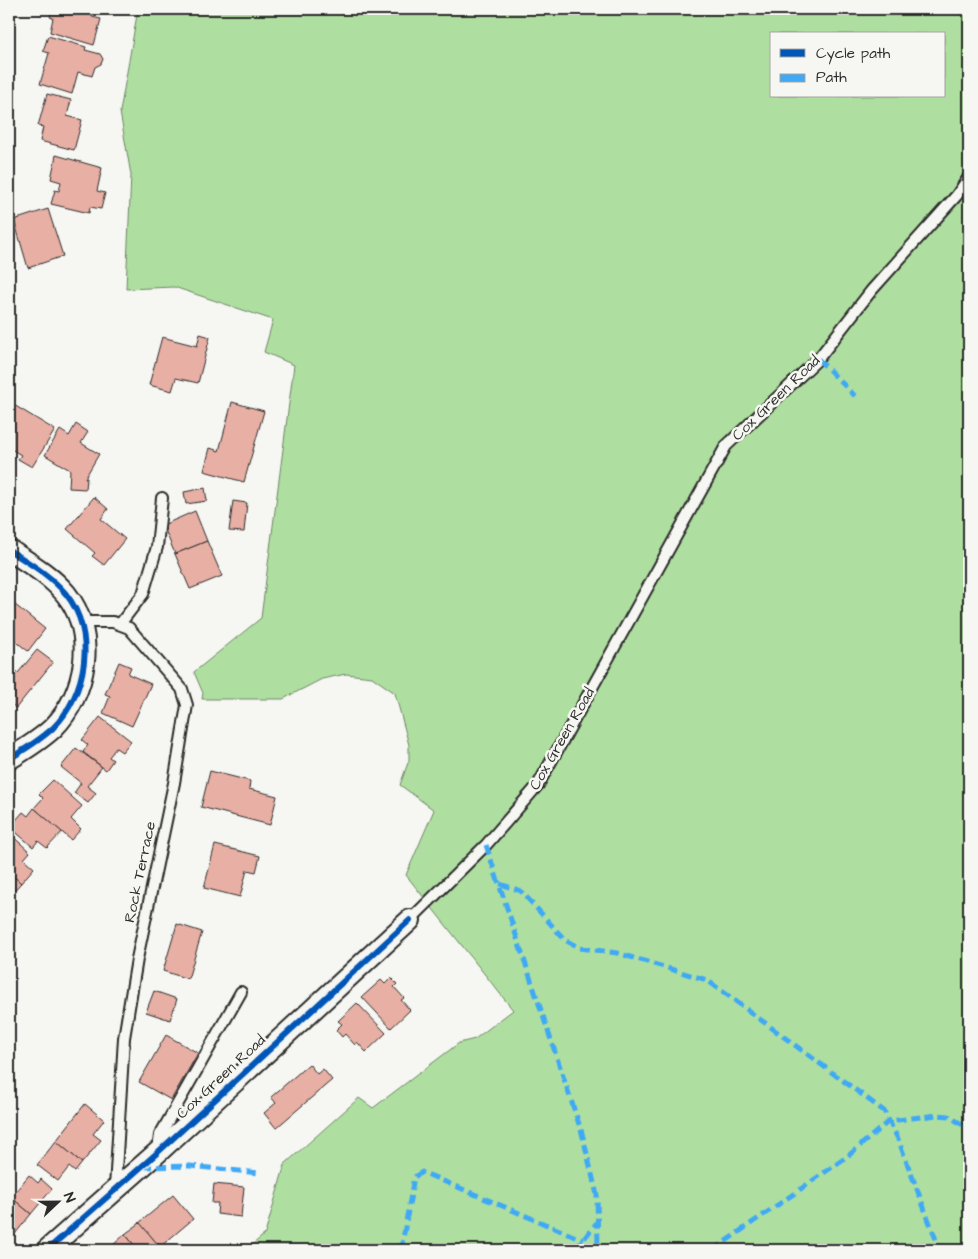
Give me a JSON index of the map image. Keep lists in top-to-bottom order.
{
  "streets": {
    "street": ["Cox Green Road"],
    "lane": ["Rock Terrace"]
  },
  "crossings": [
    ["Cox Green Road", "Rock Terrace"]
  ],
  "legend": ["Cycle path", "Path"],
  "north": "right"
}
